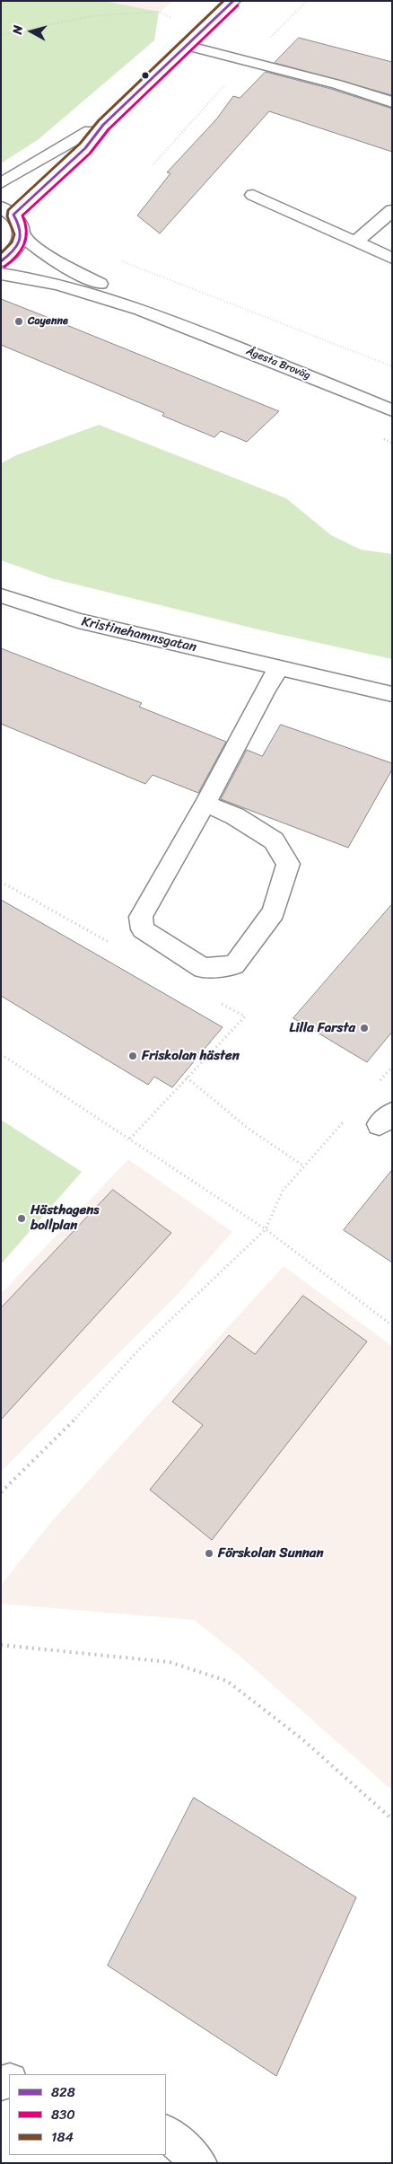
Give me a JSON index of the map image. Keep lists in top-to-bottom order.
{
  "streets": {
    "street": ["Ågesta Broväg", "Kristinehamnsgatan"]
  },
  "places": [
    "Cayenne",
    "Lilla Farsta",
    "Friskolan hästen",
    "Hästhagens bollplan",
    "Förskolan Sunnan"
  ],
  "lines": ["transit line 828", "transit line 184", "transit line 830"],
  "legend": ["828", "830", "184"],
  "north": "left"
}
